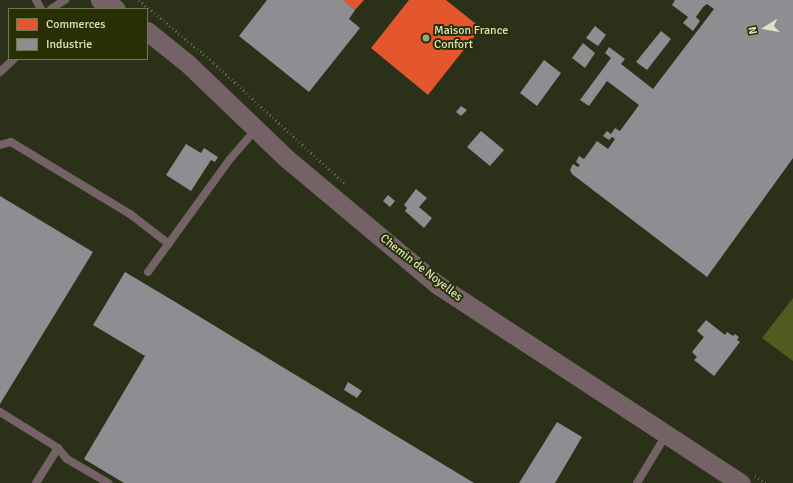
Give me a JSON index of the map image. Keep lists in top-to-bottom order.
{
  "streets": {
    "street": ["Chemin de Noyelles"]
  },
  "places": ["Maison France Confort"],
  "legend": ["Commerces", "Industrie"],
  "north": "left"
}
